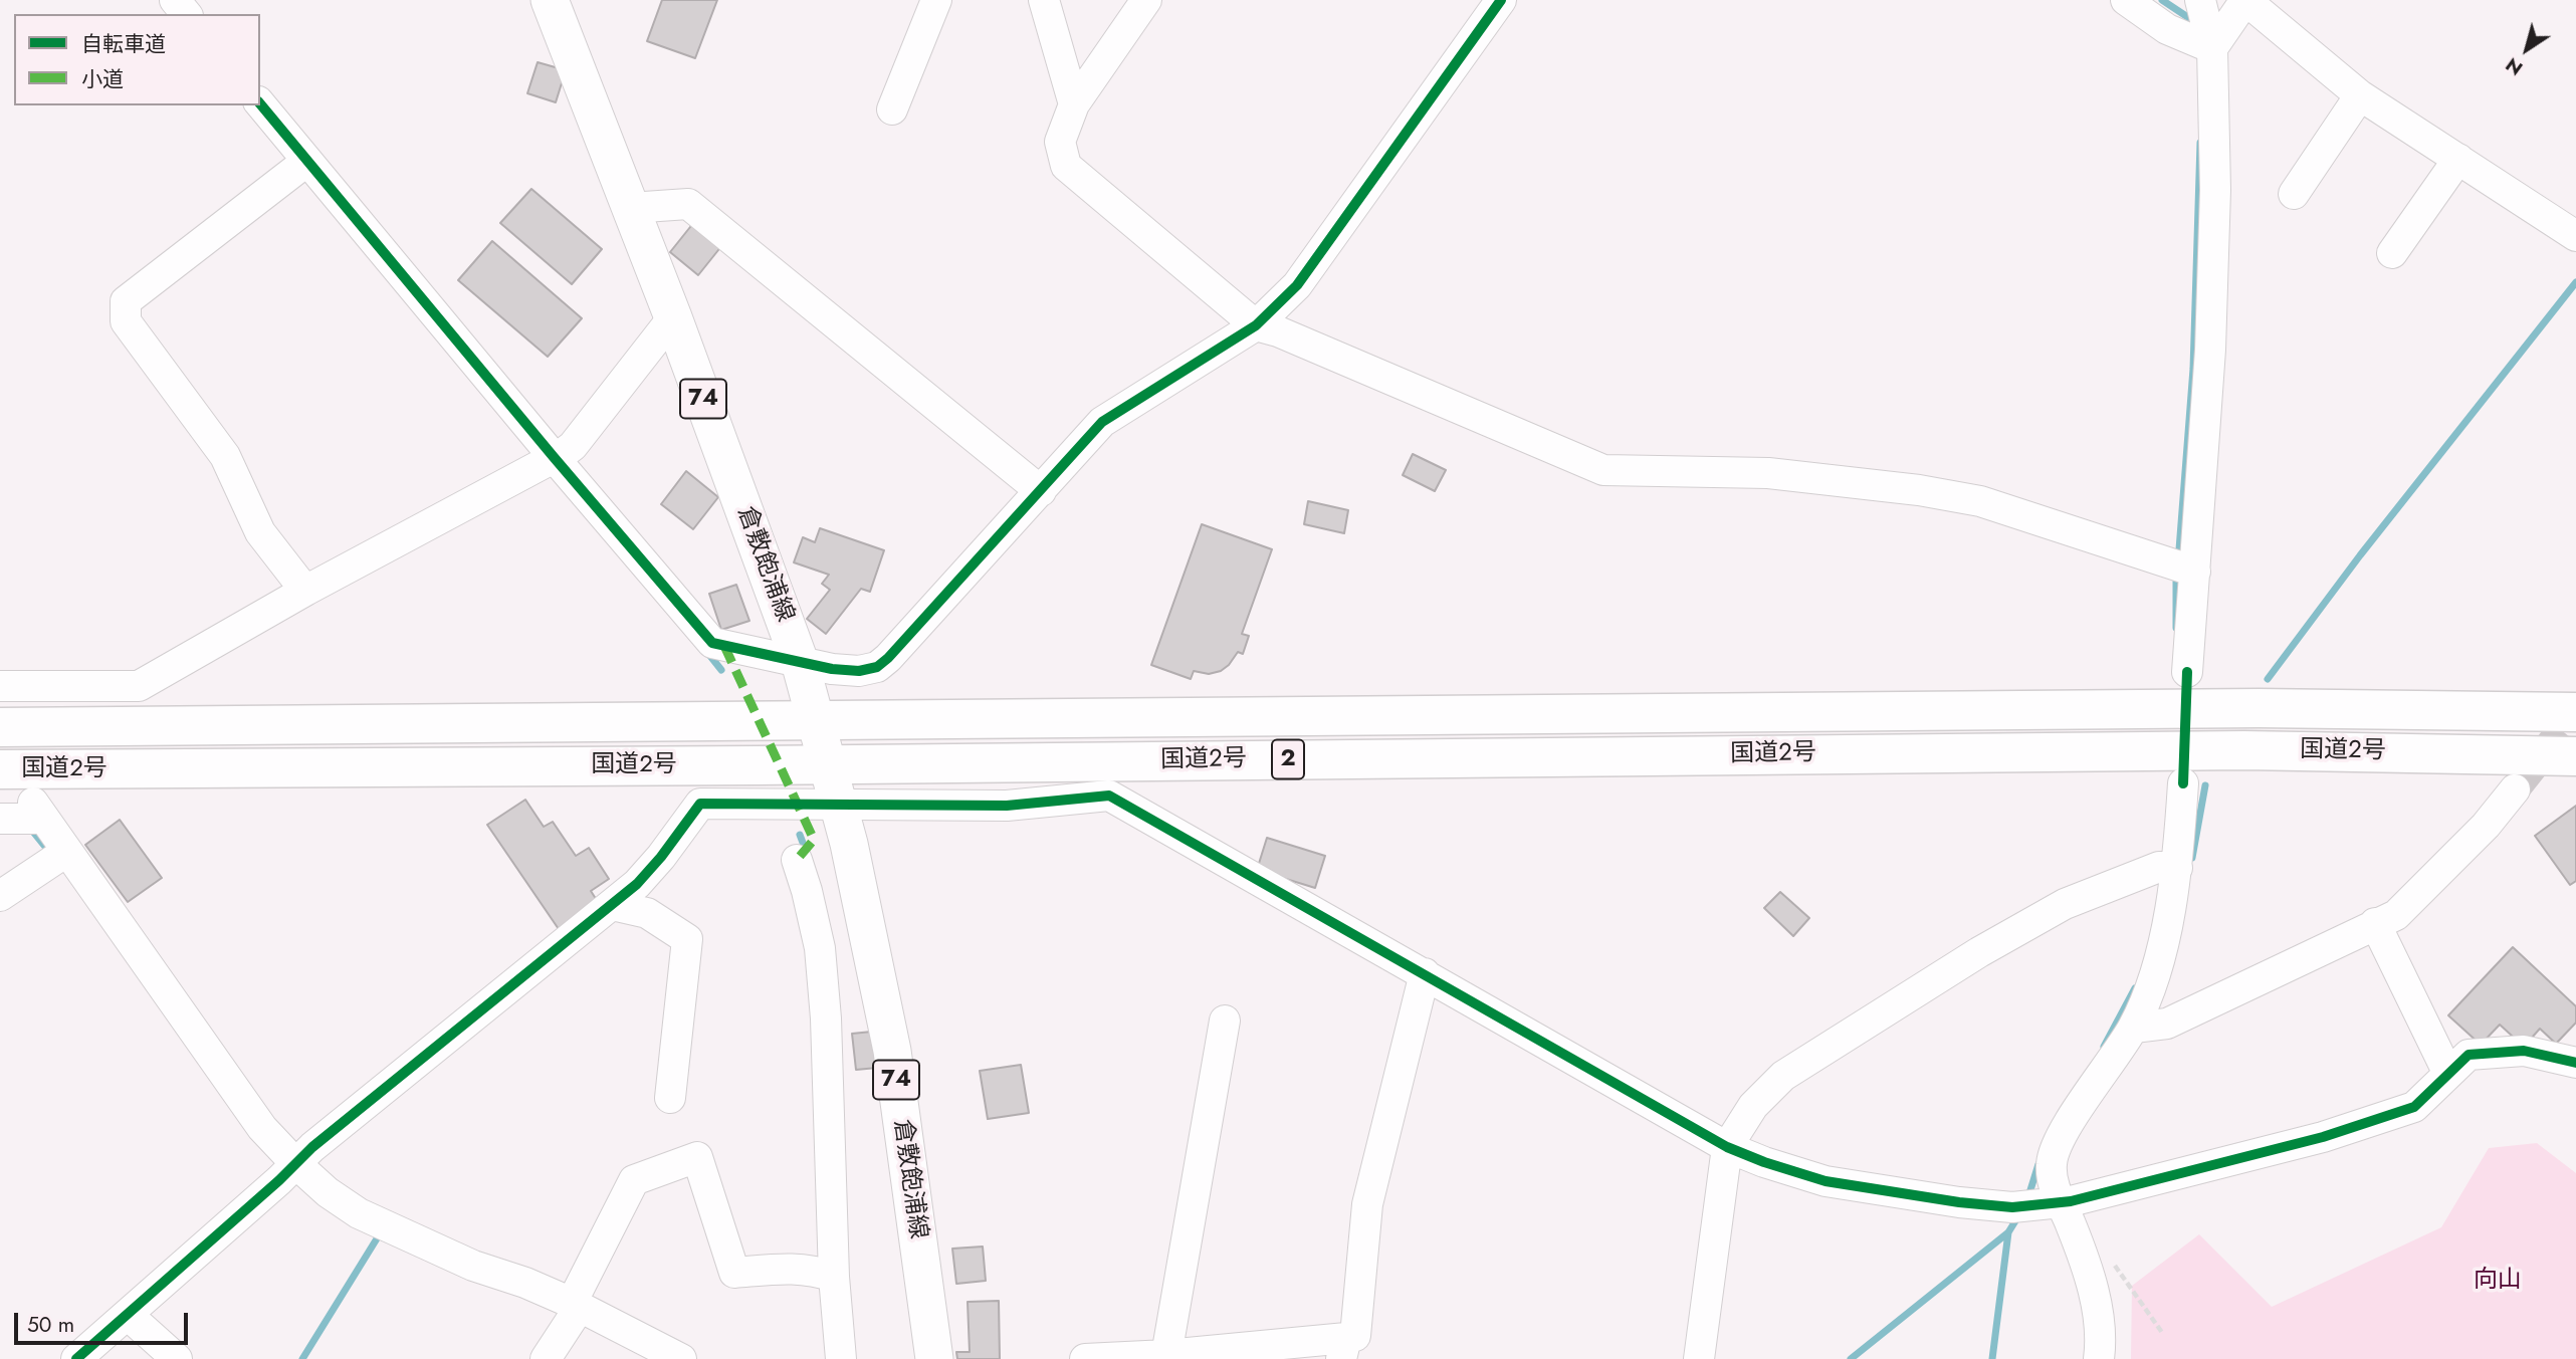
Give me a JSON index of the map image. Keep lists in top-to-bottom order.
{
  "streets": {
    "highway": ["国道2号", "2"],
    "main road": ["74", "倉敷飽浦線"]
  },
  "crossings": [
    ["倉敷飽浦線", "国道2号"]
  ],
  "parks": ["向山"],
  "legend": ["自転車道", "小道"],
  "scale_bar": "50 m",
  "north": "bottom left"
}
